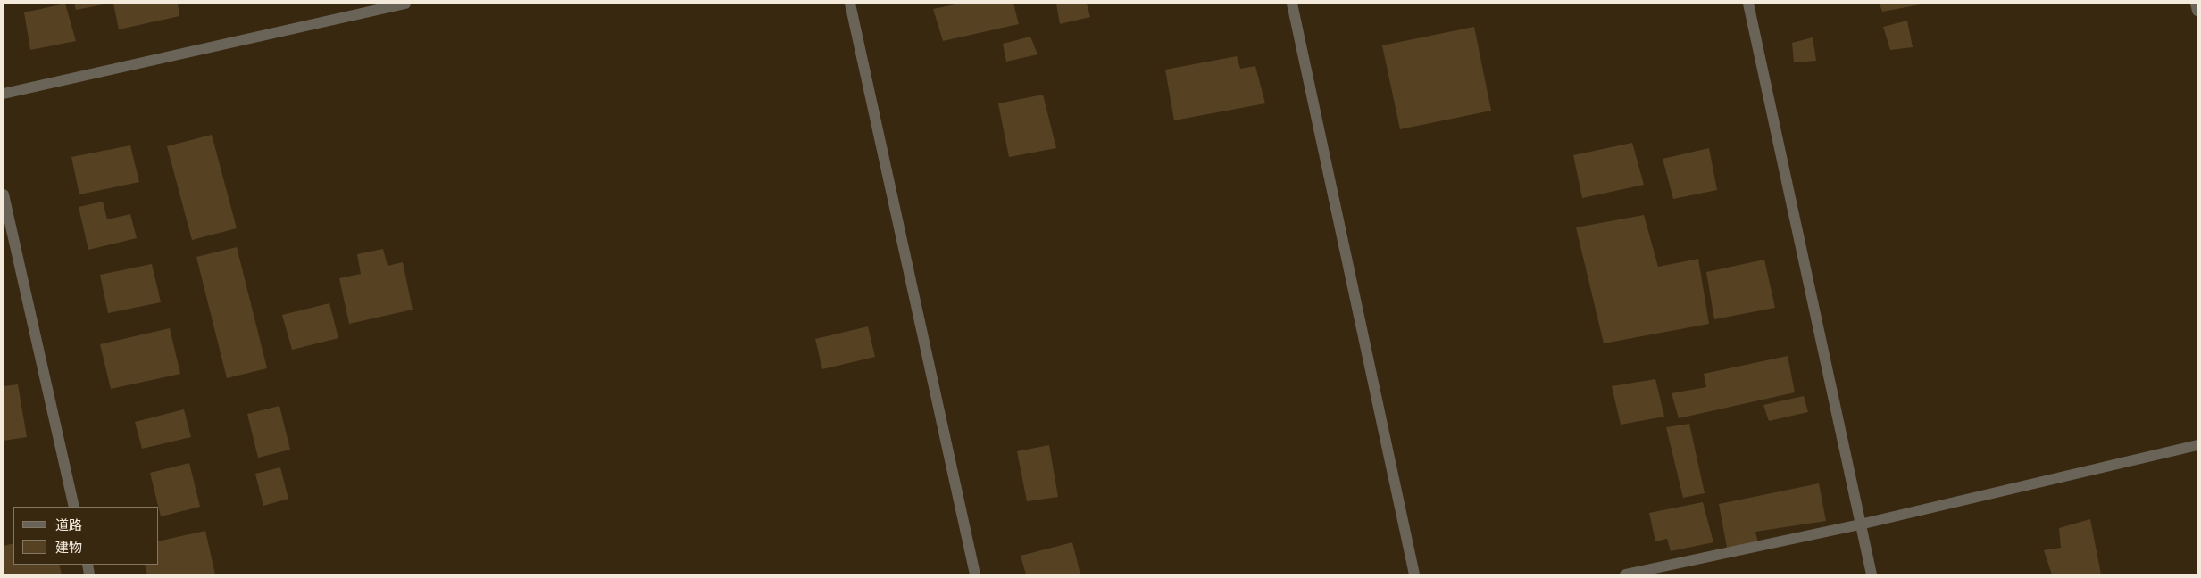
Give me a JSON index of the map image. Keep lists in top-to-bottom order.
{
  "legend": ["道路", "建物"]
}
